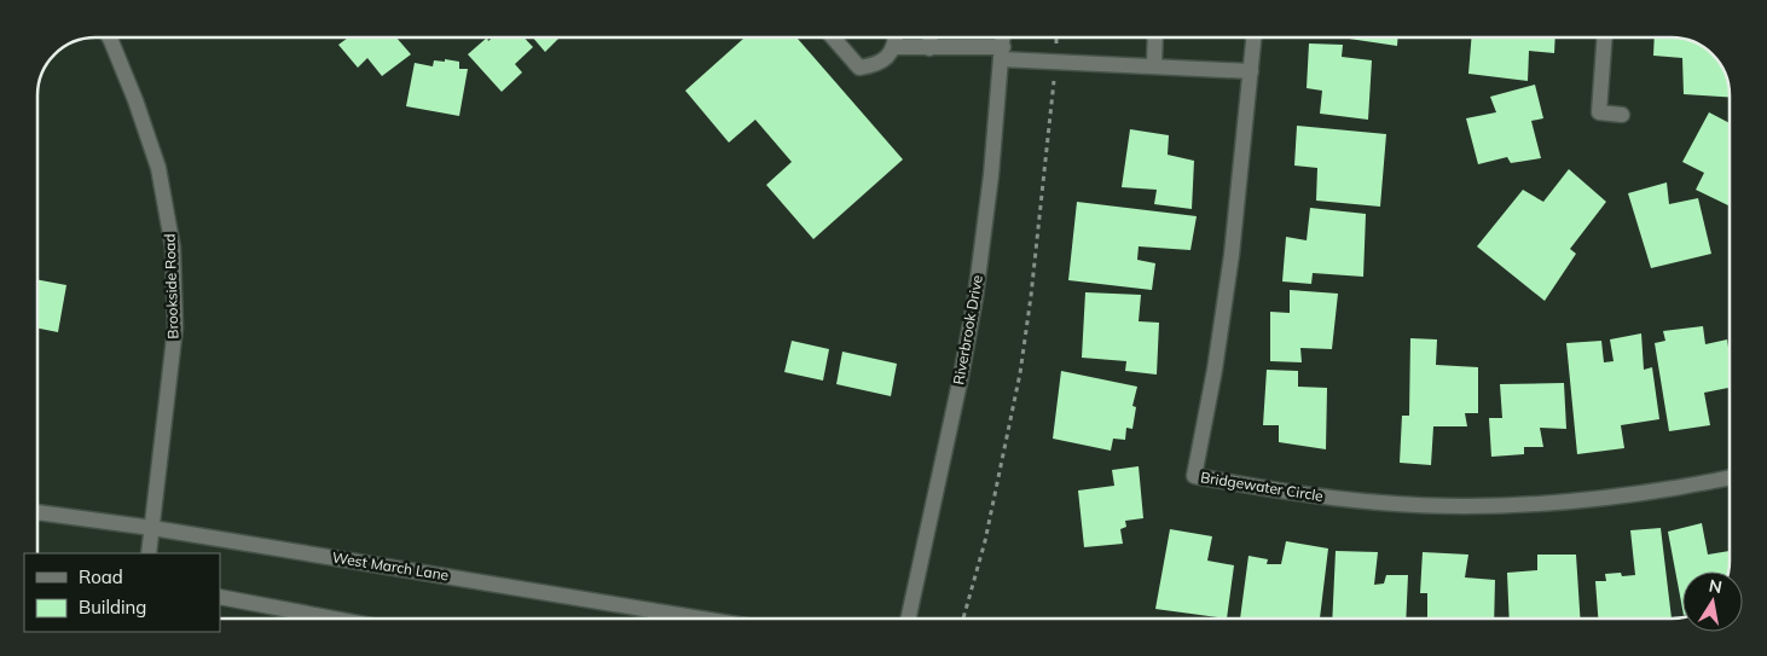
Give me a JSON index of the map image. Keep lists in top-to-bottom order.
{
  "streets": {
    "street": [
      "Brookside Road",
      "Riverbrook Drive",
      "Bridgewater Circle",
      "West March Lane"
    ]
  },
  "crossings": [
    ["Brookside Road", "West March Lane"]
  ],
  "legend": ["Road", "Building"],
  "north": "top"
}
